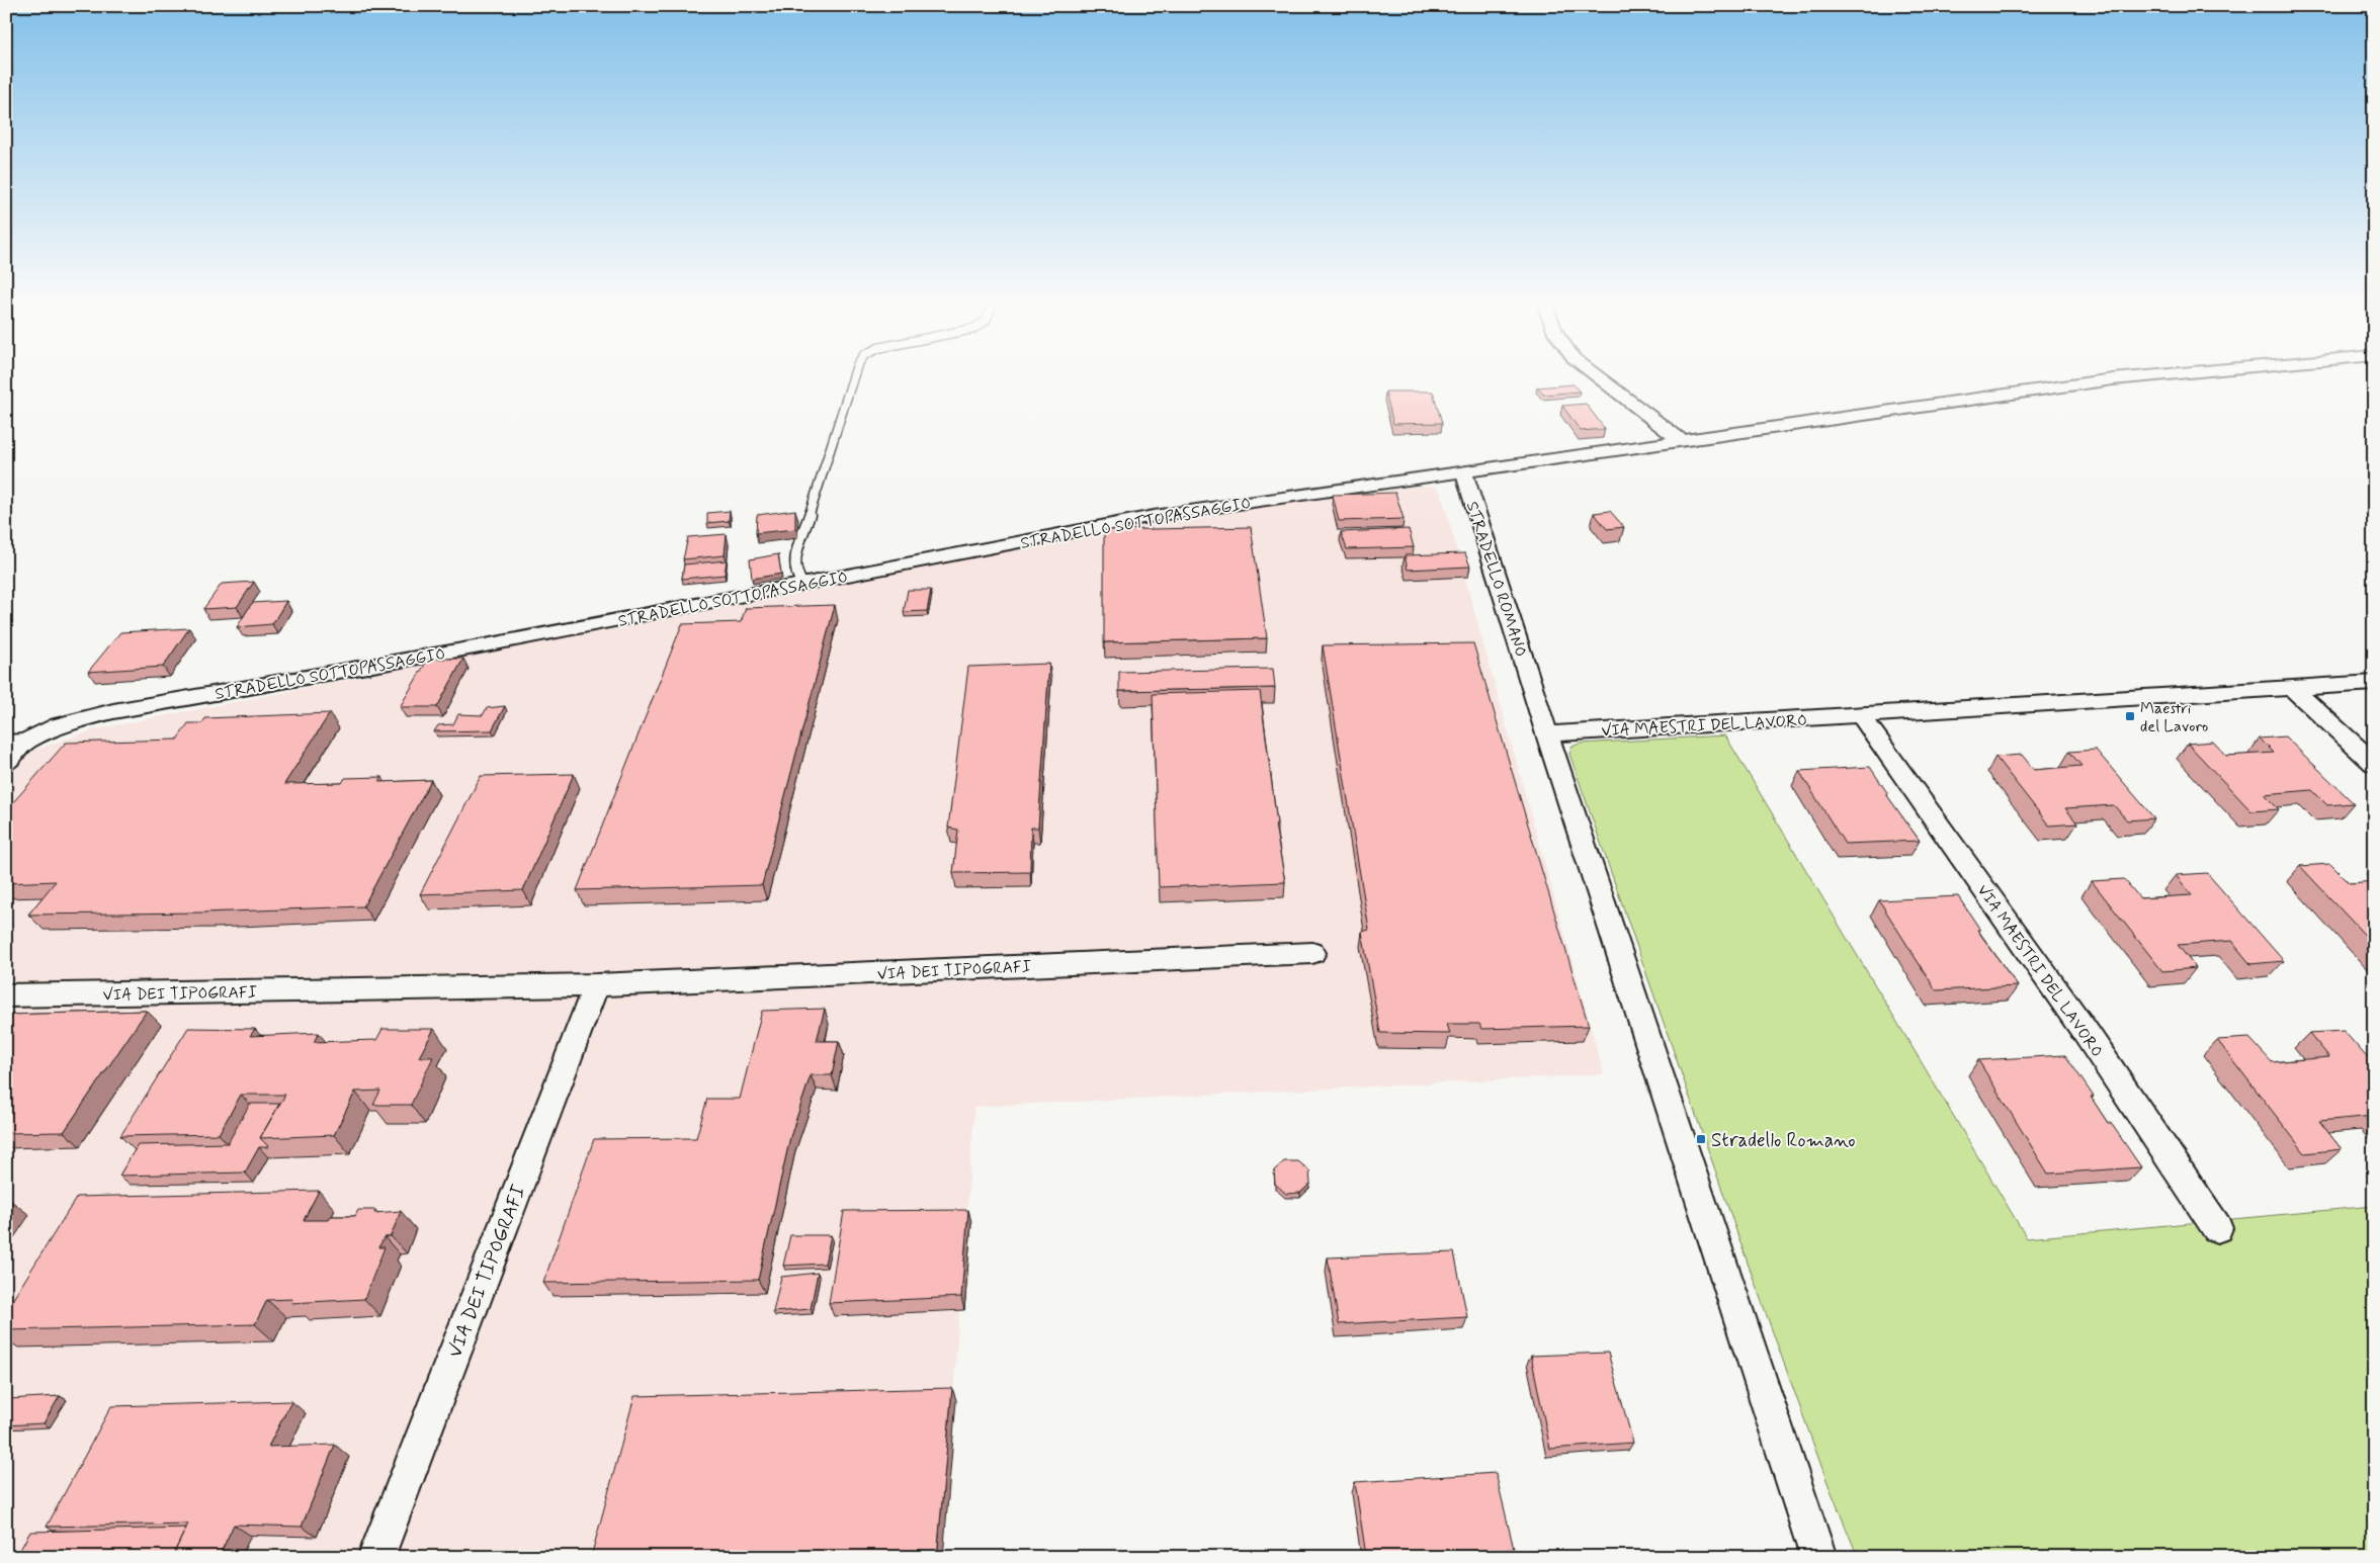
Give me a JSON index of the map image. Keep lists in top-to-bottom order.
{
  "streets": {
    "street": [
      "STRADELLO SOTTOPASSAGGIO",
      "STRADELLO ROMANO",
      "VIA MAESTRI DEL LAVORO",
      "VIA DEI TIPOGRAFI"
    ]
  },
  "crossings": [
    ["STRADELLO SOTTOPASSAGGIO", "STRADELLO ROMANO"],
    ["STRADELLO ROMANO", "VIA MAESTRI DEL LAVORO"]
  ],
  "places": {
    "transit": ["Maestri del Lavoro", "Stradello Romano"]
  }
}
